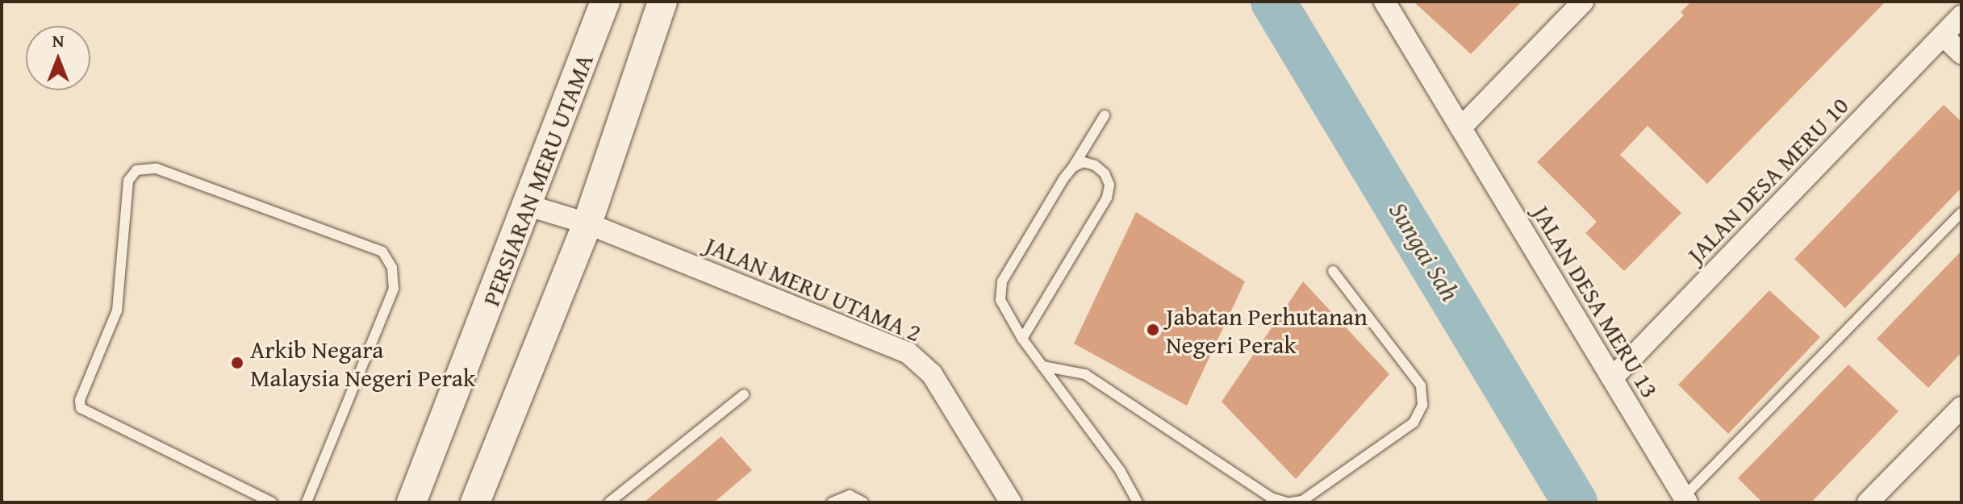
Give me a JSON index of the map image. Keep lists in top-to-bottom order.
{
  "streets": {
    "main road": ["PERSIARAN MERU UTAMA"],
    "street": ["JALAN DESA MERU 10", "JALAN MERU UTAMA 2", "JALAN DESA MERU 13"]
  },
  "crossings": [
    ["PERSIARAN MERU UTAMA", "JALAN MERU UTAMA 2"],
    ["JALAN DESA MERU 10", "JALAN DESA MERU 13"]
  ],
  "water": ["Sungai Sah"],
  "places": ["Jabatan Perhutanan Negeri Perak", "Arkib Negara Malaysia Negeri Perak"],
  "north": "top"
}
